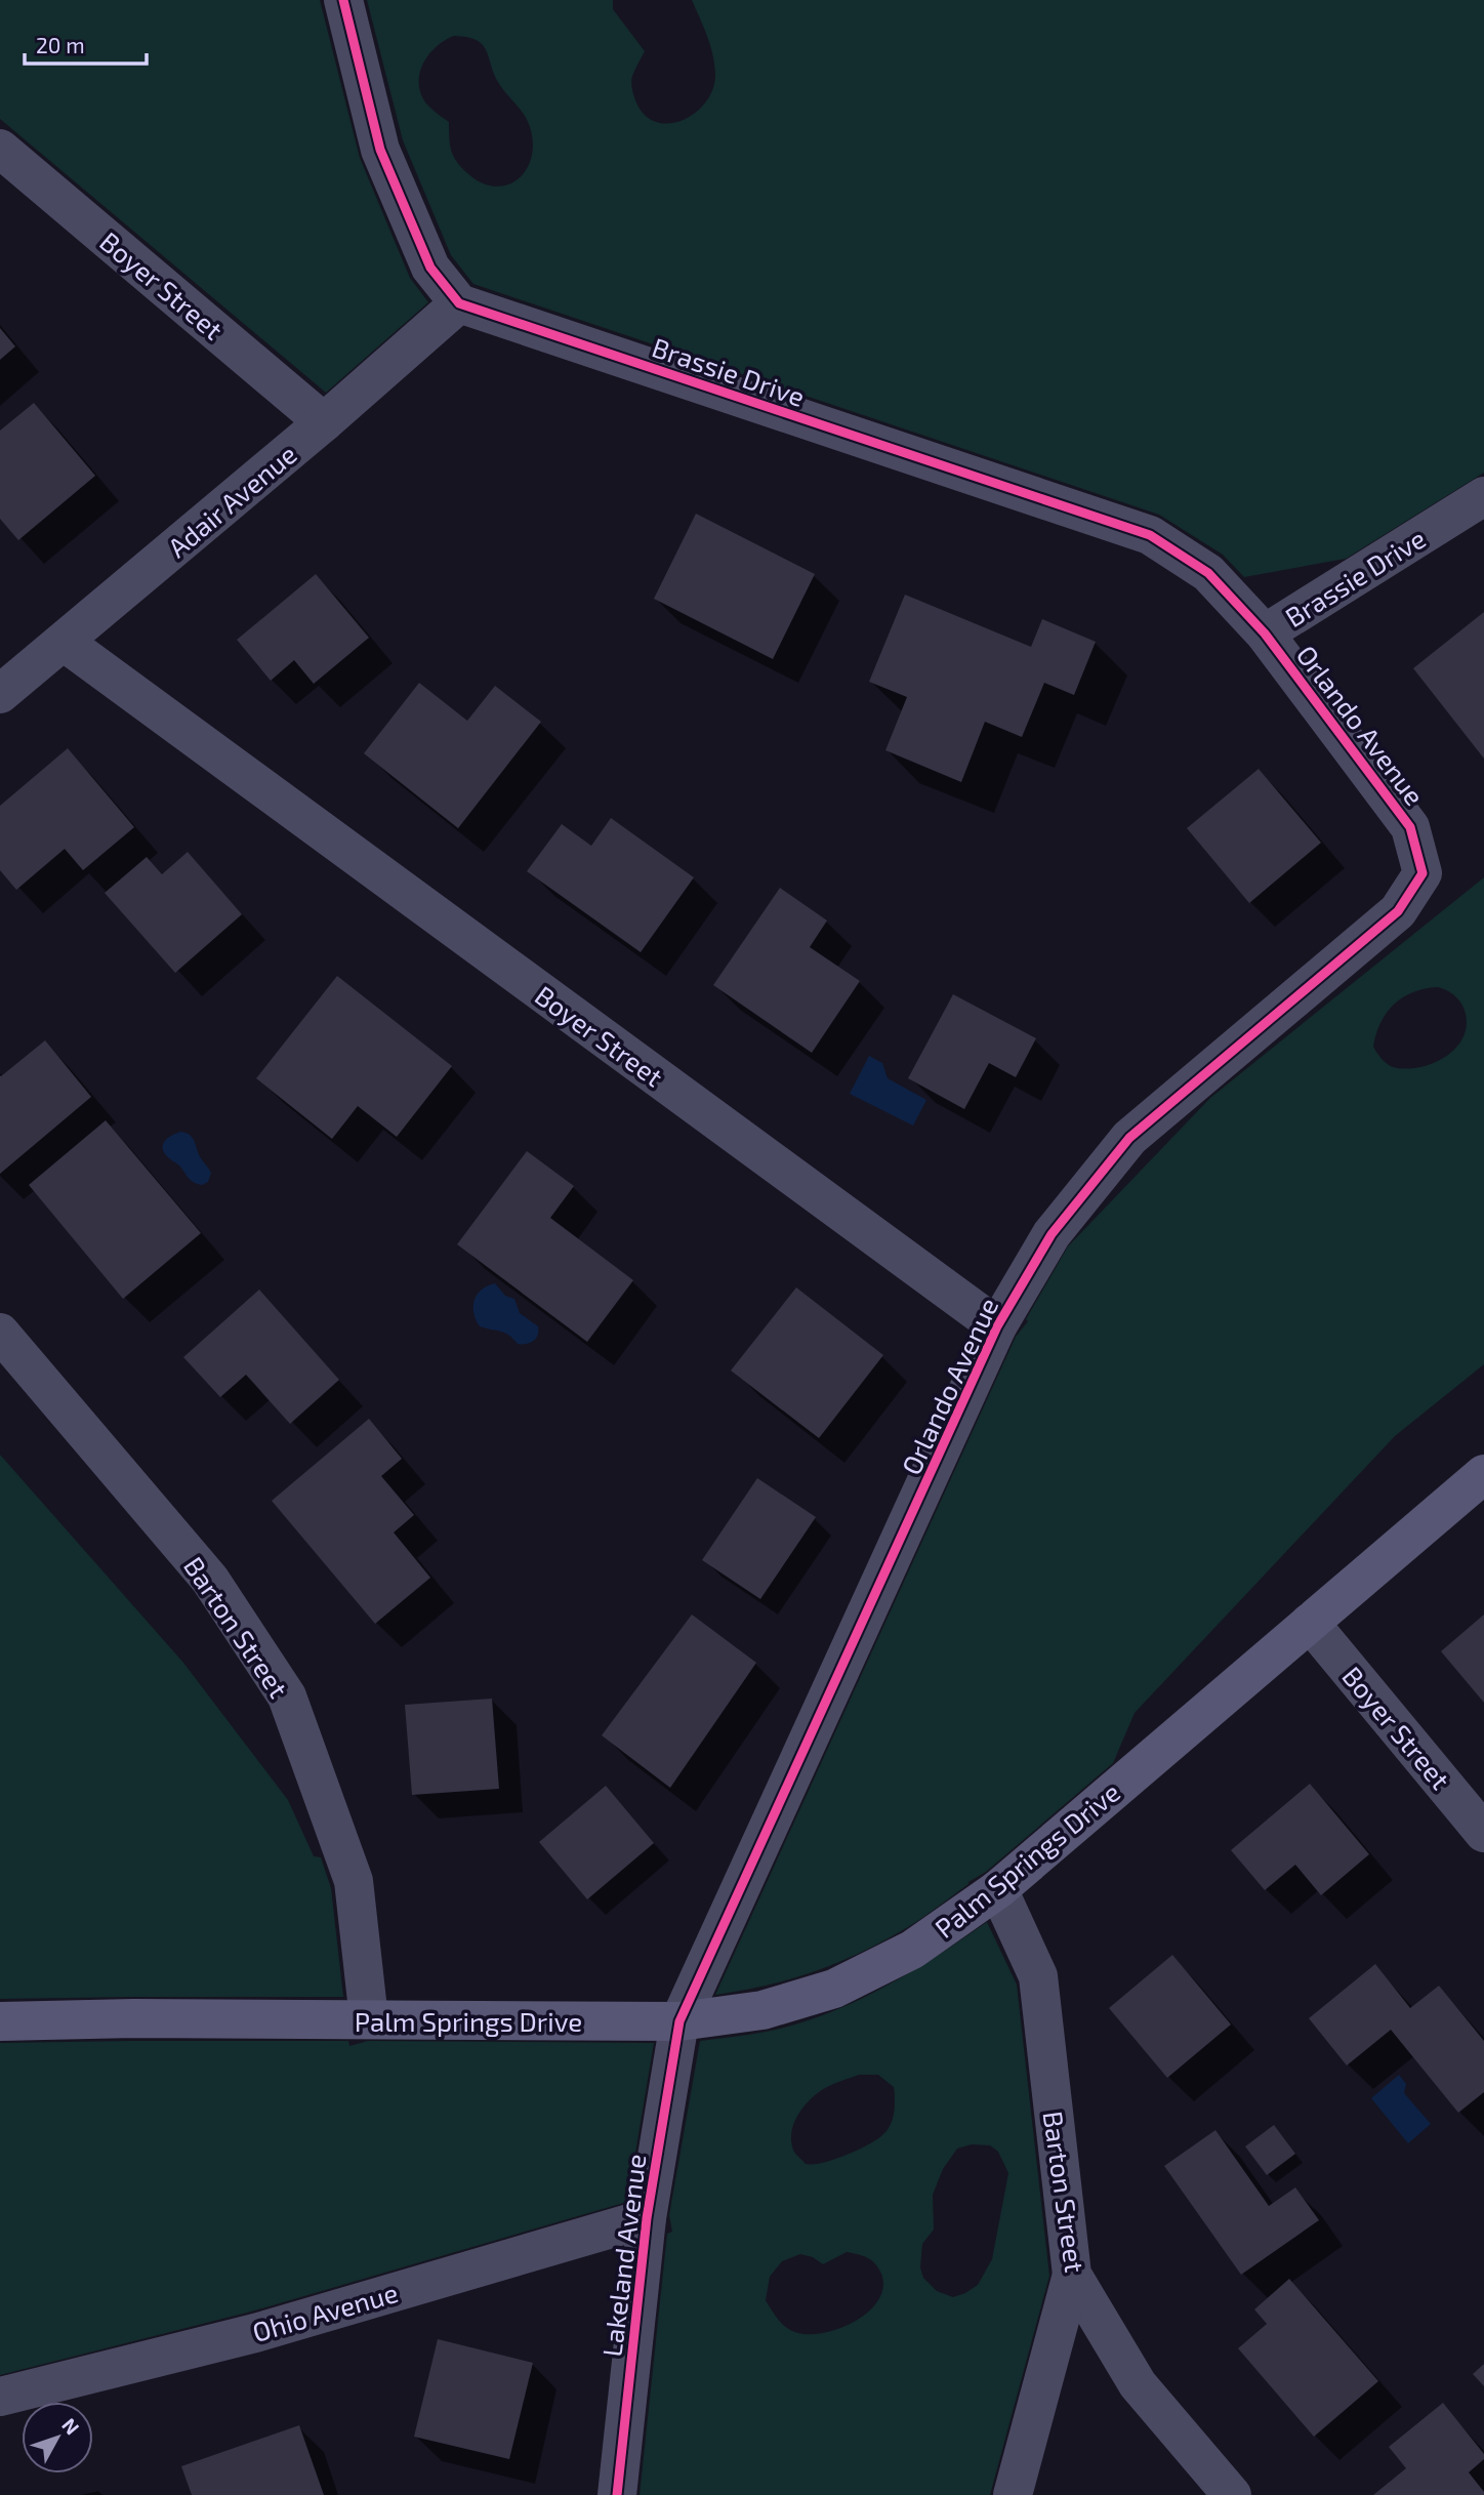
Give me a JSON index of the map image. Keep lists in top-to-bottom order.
{
  "streets": {
    "street": [
      "Boyer Street",
      "Brassie Drive",
      "Adair Avenue",
      "Orlando Avenue",
      "Barton Street",
      "Palm Springs Drive",
      "Lakeland Avenue",
      "Ohio Avenue"
    ]
  },
  "crossings": [
    ["Boyer Street", "Adair Avenue"],
    ["Boyer Street", "Orlando Avenue"],
    ["Boyer Street", "Palm Springs Drive"],
    ["Brassie Drive", "Adair Avenue"],
    ["Brassie Drive", "Orlando Avenue"],
    ["Orlando Avenue", "Palm Springs Drive"],
    ["Orlando Avenue", "Lakeland Avenue"],
    ["Barton Street", "Palm Springs Drive"],
    ["Palm Springs Drive", "Lakeland Avenue"],
    ["Lakeland Avenue", "Ohio Avenue"]
  ],
  "scale_bar": "20 m",
  "north": "top right"
}
